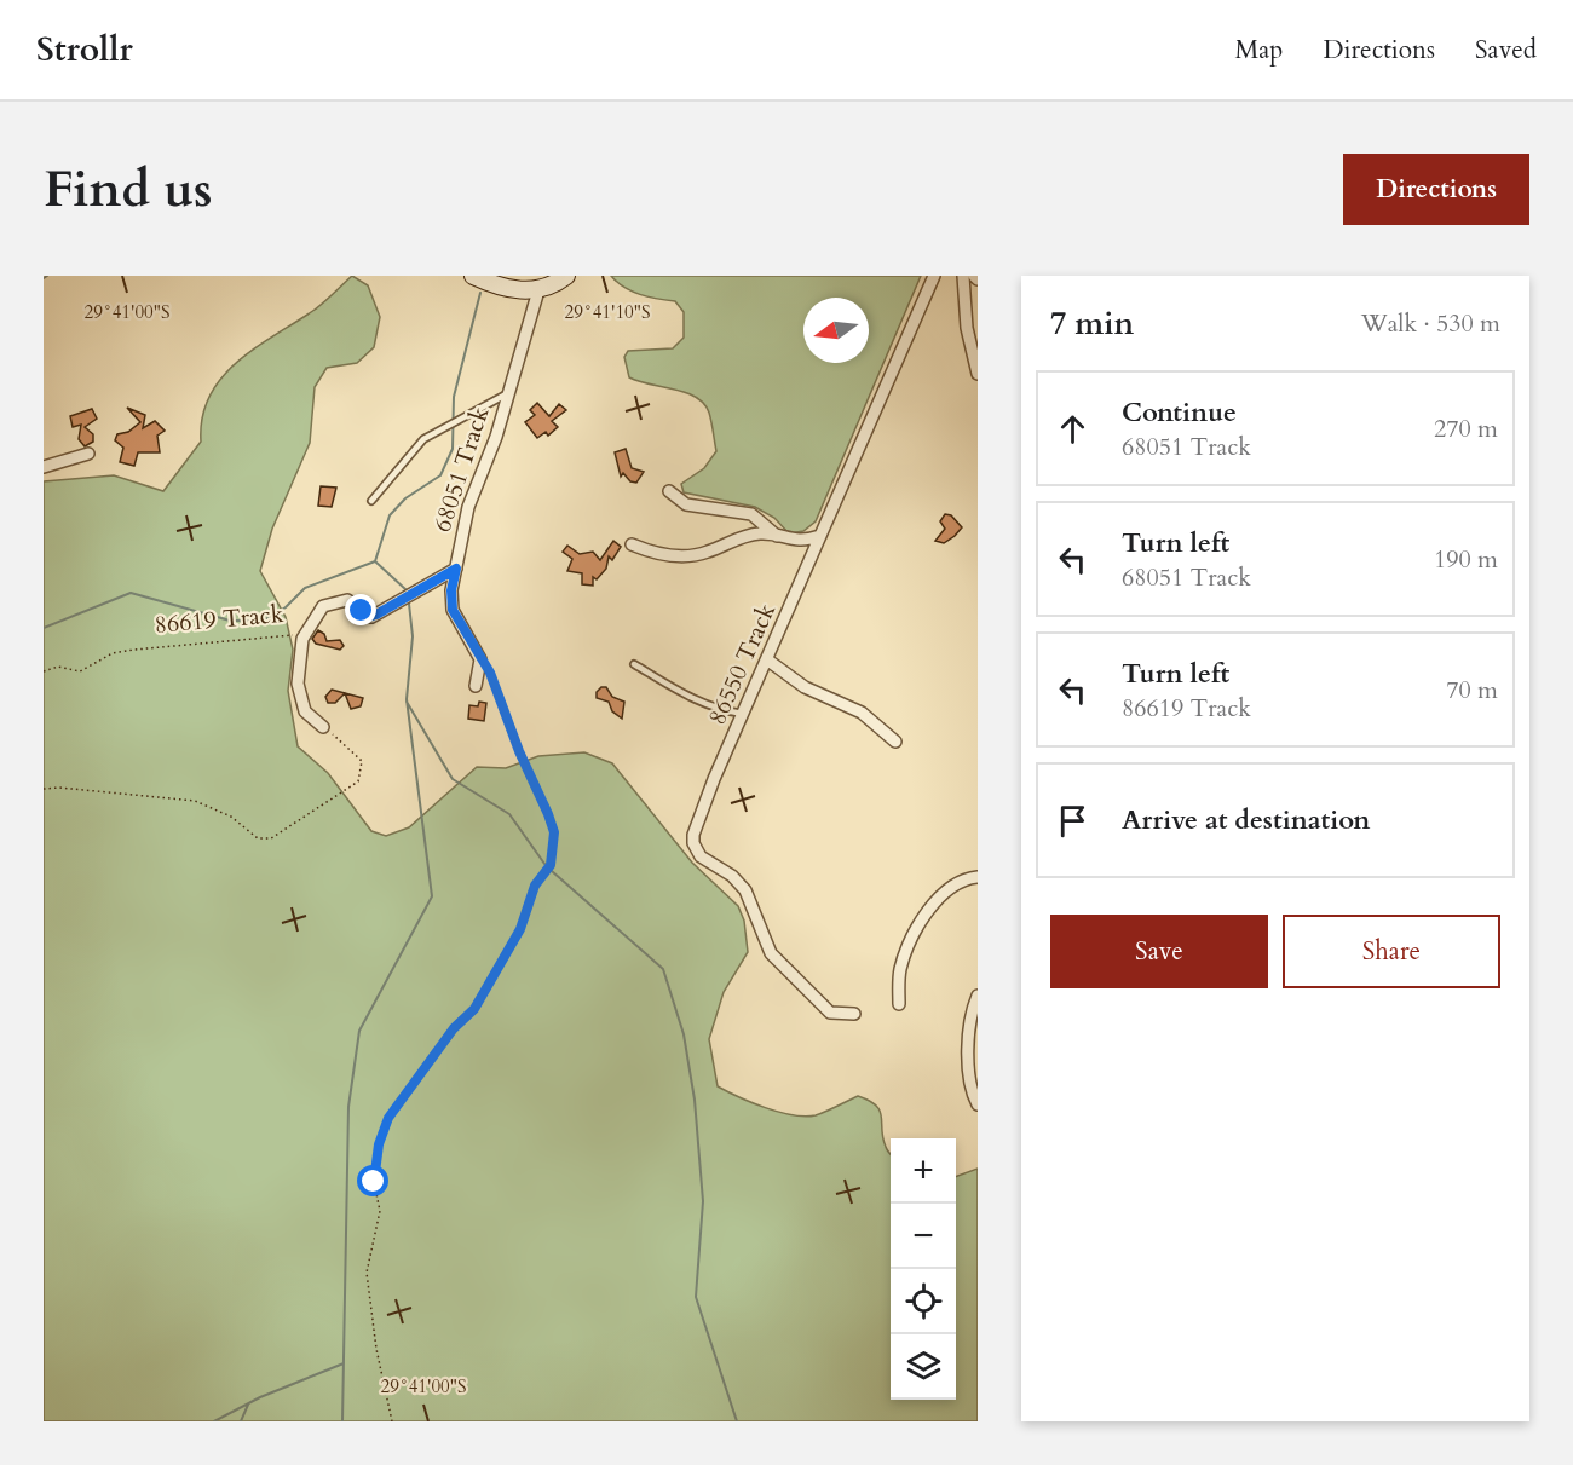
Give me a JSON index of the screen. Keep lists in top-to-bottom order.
{
  "streets": {
    "street": ["68051 Track", "86619 Track", "86550 Track"]
  },
  "crossings": [
    ["68051 Track", "86619 Track"]
  ],
  "north": "left",
  "page": {
    "header": "Strollr",
    "nav": ["Map", "Directions", "Saved"],
    "buttons": [
      "Directions",
      ["Save", "Share"]
    ],
    "title": "Find us",
    "heading": ["7 min", "Walk · 530 m"],
    "list": [
      ["Continue", "68051 Track", "270 m"],
      ["Turn left", "68051 Track", "190 m"],
      ["Turn left", "86619 Track", "70 m"],
      "Arrive at destination"
    ],
    "map_buttons": ["+", "−"]
  },
  "coordinates": ["29°41'00\"S", "29°41'10\"S"]
}
